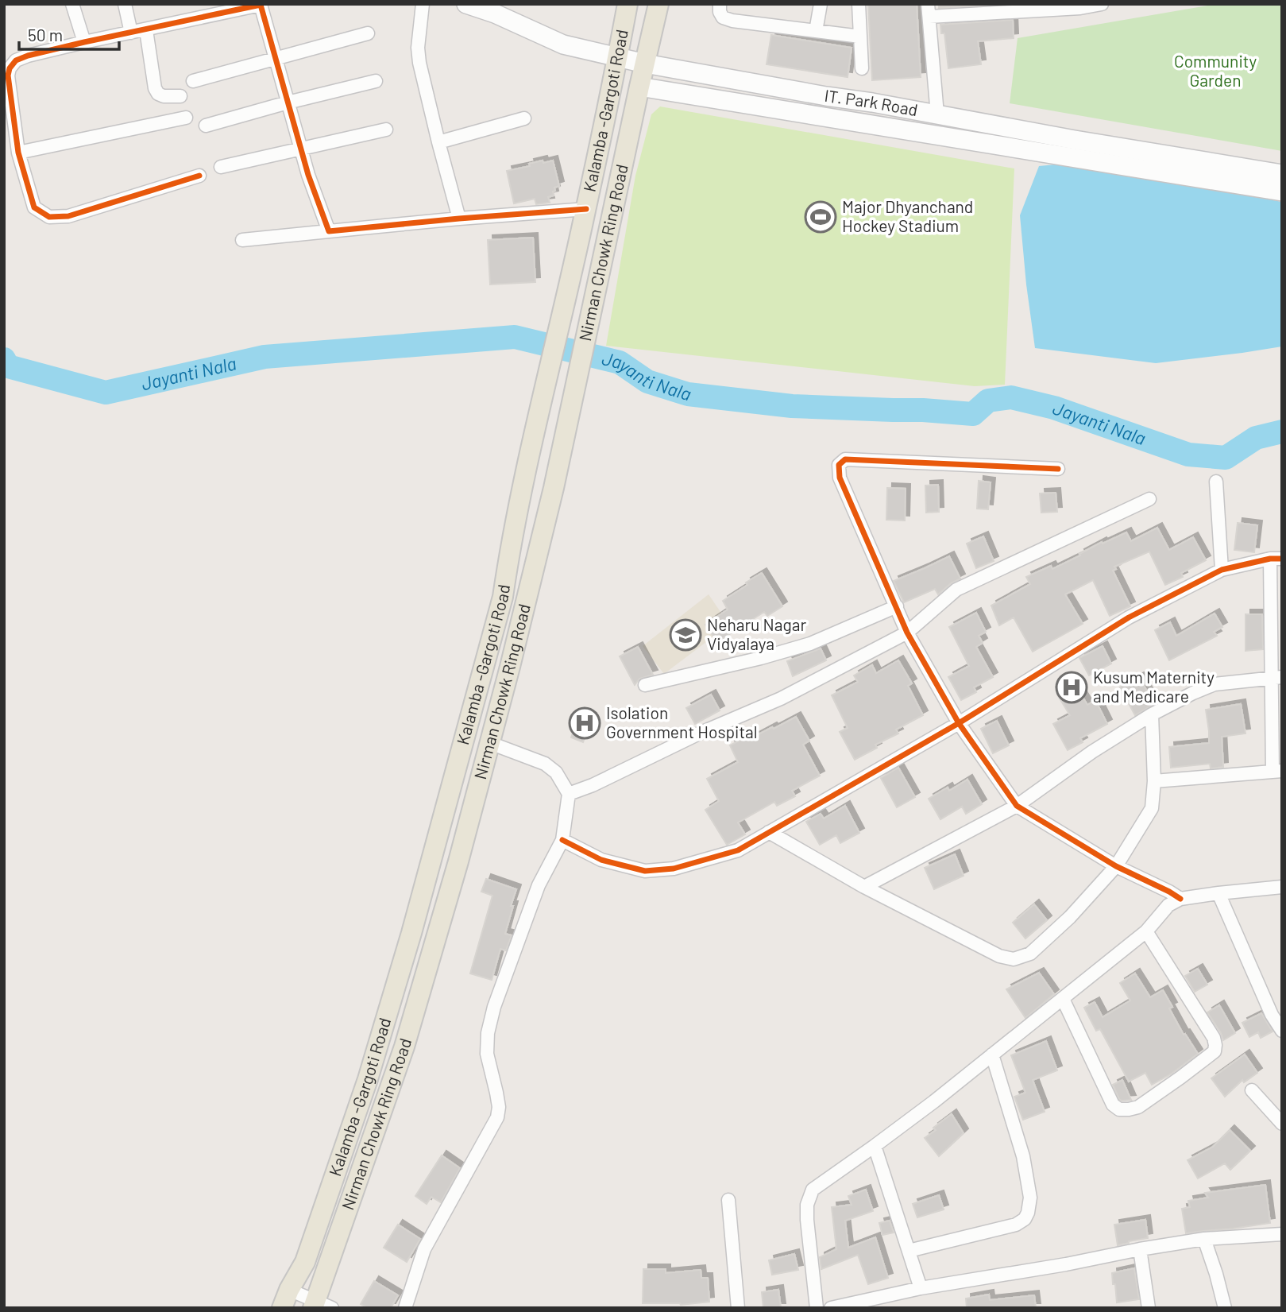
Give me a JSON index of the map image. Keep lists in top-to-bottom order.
{
  "streets": {
    "main road": ["IT. Park Road", "Kalamba -Gargoti Road", "Nirman Chowk Ring Road"]
  },
  "crossings": [
    ["IT. Park Road", "Kalamba -Gargoti Road"],
    ["IT. Park Road", "Nirman Chowk Ring Road"]
  ],
  "water": ["Jayanti Nala"],
  "parks": ["Community Garden"],
  "places": {
    "sports": ["Major Dhyanchand Hockey Stadium"],
    "school or university": ["Neharu Nagar Vidyalaya"],
    "hospital": ["Kusum Maternity and Medicare", "Isolation Government Hospital"]
  },
  "scale_bar": "50 m"
}
